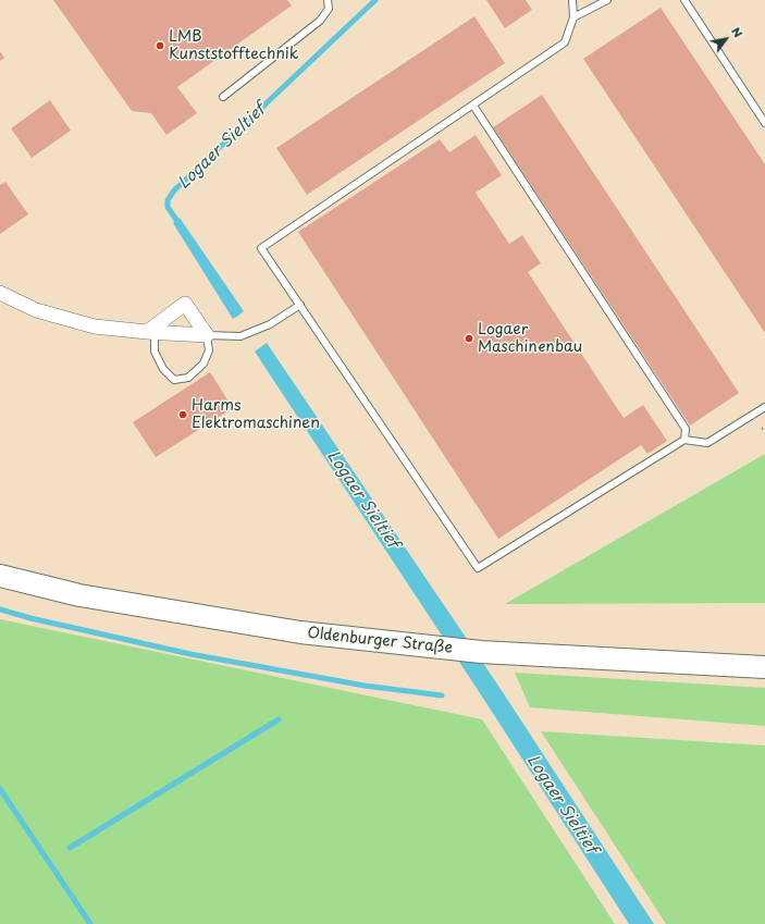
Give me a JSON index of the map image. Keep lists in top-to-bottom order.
{
  "streets": {
    "main road": ["Oldenburger Straße"]
  },
  "water": ["Logaer Sieltief"],
  "places": ["LMB Kunststofftechnik", "Logaer Maschinenbau", "Harms Elektromaschinen"],
  "north": "top right"
}
